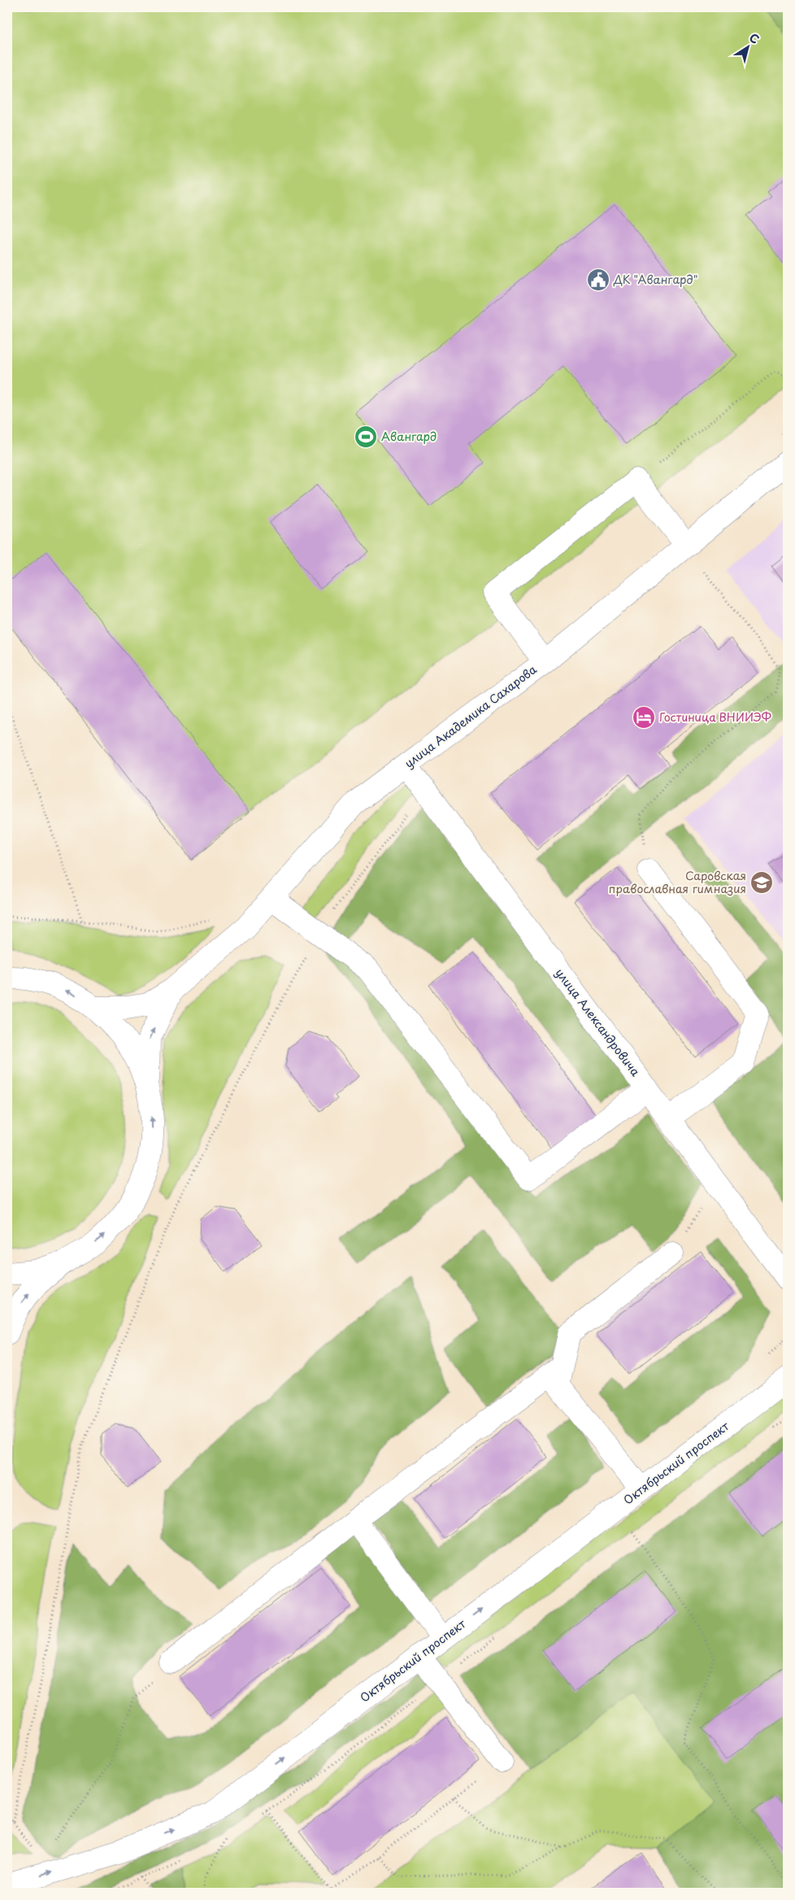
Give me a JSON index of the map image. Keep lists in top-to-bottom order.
{
  "streets": {
    "street": ["улица Академика Сахарова", "улица Александровича", "Октябрьский проспект"]
  },
  "crossings": [
    ["улица Академика Сахарова", "улица Александровича"]
  ],
  "places": {
    "public building": ["ДК \"Авангард\""],
    "sports": ["Авангард"],
    "hotel": ["Гостиница ВНИИЭФ"],
    "school or university": ["Саровская православная гимназия"]
  },
  "north": "top right"
}
